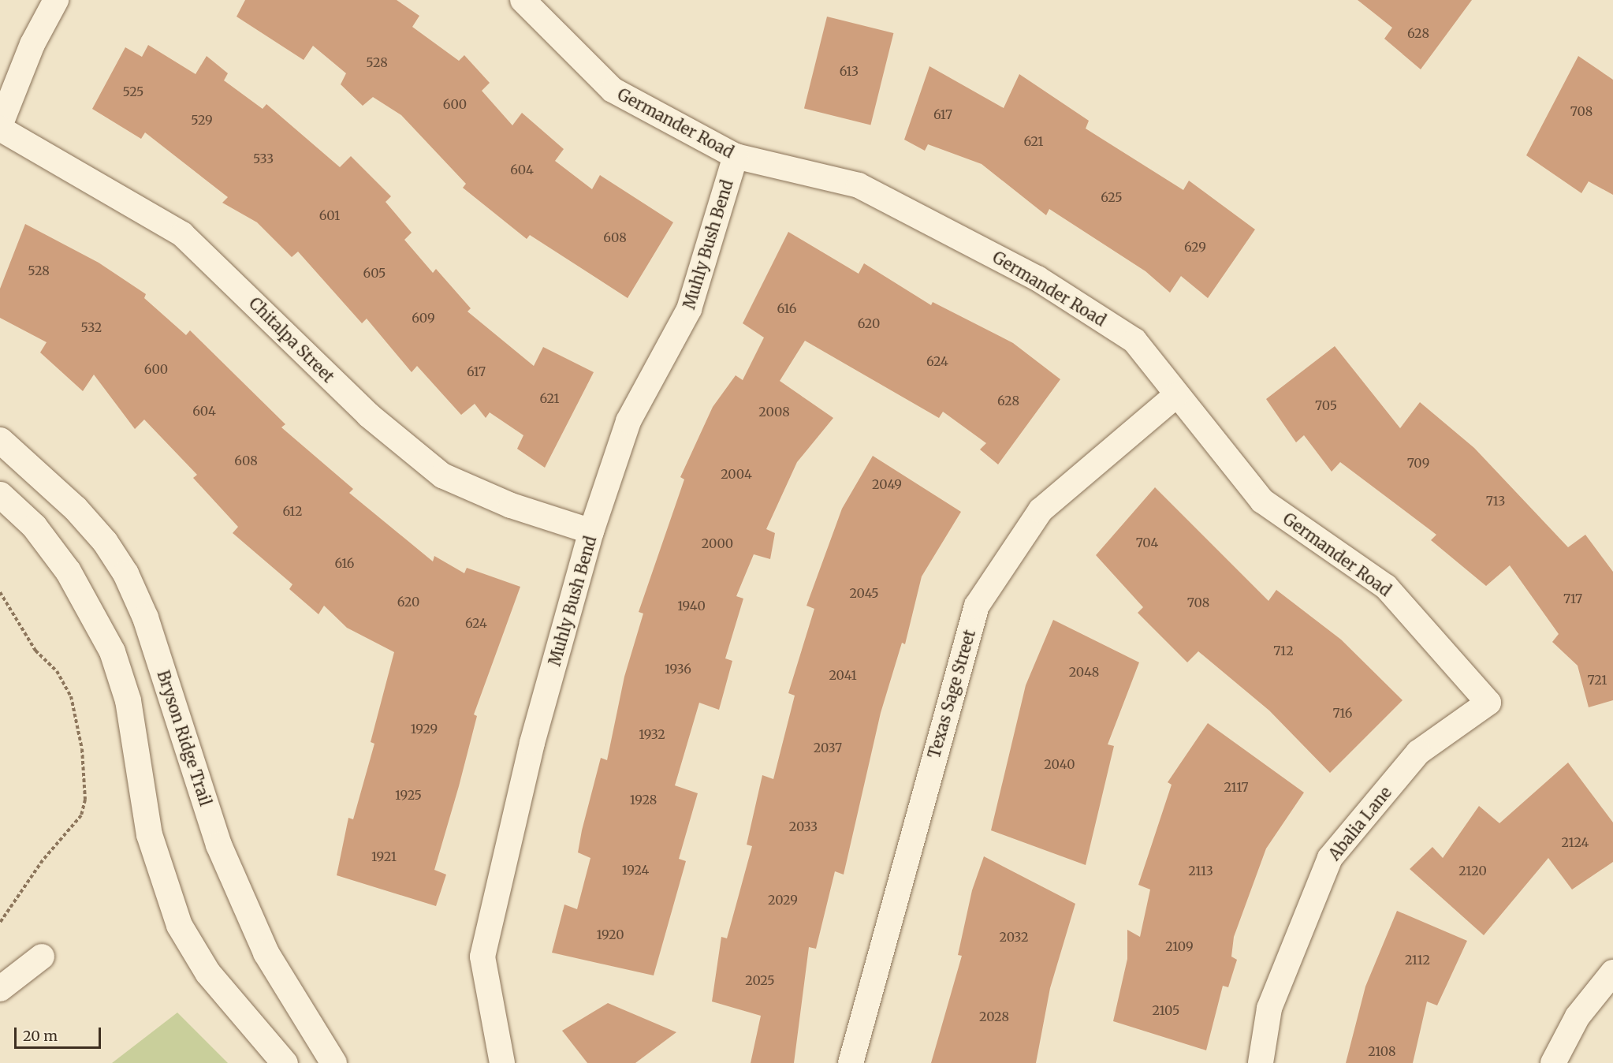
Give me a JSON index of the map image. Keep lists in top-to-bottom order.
{
  "streets": {
    "street": [
      "Germander Road",
      "Muhly Bush Bend",
      "Chitalpa Street",
      "Texas Sage Street",
      "Bryson Ridge Trail",
      "Abalia Lane"
    ]
  },
  "crossings": [
    ["Germander Road", "Muhly Bush Bend"],
    ["Germander Road", "Texas Sage Street"],
    ["Germander Road", "Abalia Lane"],
    ["Muhly Bush Bend", "Chitalpa Street"]
  ],
  "house_numbers": [
    "628",
    "528",
    "613",
    "525",
    "600",
    "708",
    "617",
    "529",
    "621",
    "533",
    "604",
    "625",
    "601",
    "608",
    "629",
    "528",
    "605",
    "616",
    "609",
    "620",
    "532",
    "624",
    "600",
    "617",
    "621",
    "628",
    "705",
    "604",
    "2008",
    "608",
    "709",
    "2004",
    "2049",
    "713",
    "612",
    "704",
    "2000",
    "616",
    "2045",
    "717",
    "620",
    "708",
    "1940",
    "624",
    "712",
    "1936",
    "2048",
    "2041",
    "721",
    "716",
    "1929",
    "1932",
    "2037",
    "2040",
    "2117",
    "1925",
    "1928",
    "2033",
    "2124",
    "1921",
    "1924",
    "2113",
    "2120",
    "2029",
    "1920",
    "2032",
    "2109",
    "2112",
    "2025",
    "2105",
    "2028",
    "2108"
  ],
  "scale_bar": "20 m"
}
